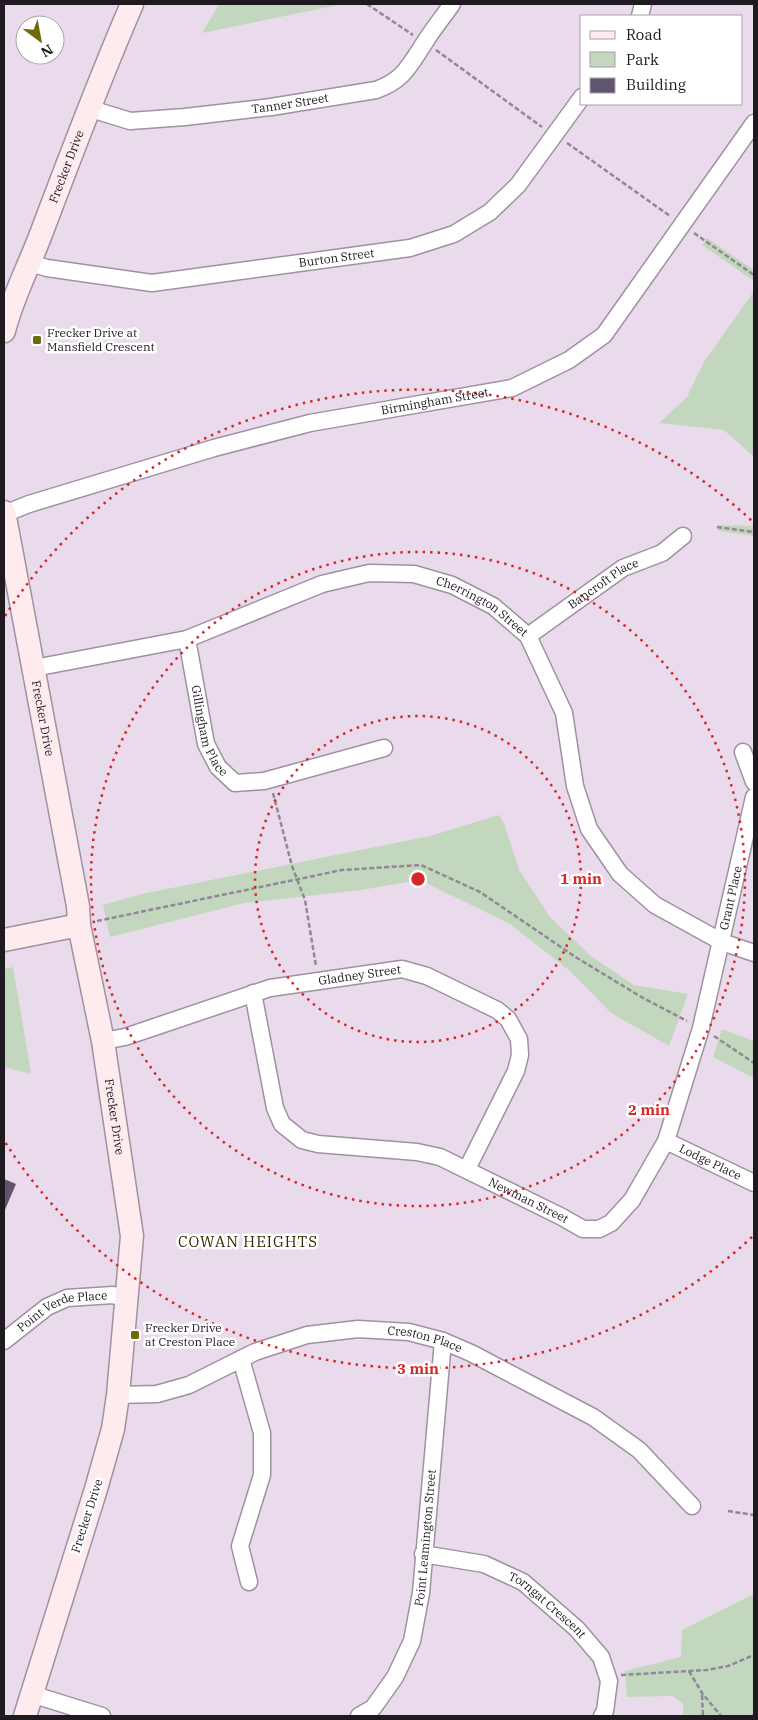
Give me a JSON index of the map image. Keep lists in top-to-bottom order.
{
  "streets": {
    "street": [
      "Tanner Street",
      "Frecker Drive",
      "Burton Street",
      "Birmingham Street",
      "Bancroft Place",
      "Cherrington Street",
      "Gillingham Place",
      "Grant Place",
      "Gladney Street",
      "Lodge Place",
      "Newman Street",
      "Point Verde Place",
      "Creston Place",
      "Point Leamington Street",
      "Torngat Crescent"
    ]
  },
  "crossings": [
    ["Tanner Street", "Frecker Drive"],
    ["Frecker Drive", "Burton Street"],
    ["Frecker Drive", "Birmingham Street"],
    ["Frecker Drive", "Cherrington Street"],
    ["Frecker Drive", "Gladney Street"],
    ["Frecker Drive", "Point Verde Place"],
    ["Frecker Drive", "Creston Place"],
    ["Bancroft Place", "Cherrington Street"],
    ["Cherrington Street", "Gillingham Place"],
    ["Cherrington Street", "Grant Place"],
    ["Cherrington Street", "Newman Street"],
    ["Grant Place", "Newman Street"],
    ["Gladney Street", "Newman Street"],
    ["Lodge Place", "Newman Street"],
    ["Creston Place", "Point Leamington Street"],
    ["Point Leamington Street", "Torngat Crescent"]
  ],
  "districts": ["COWAN HEIGHTS"],
  "places": {
    "transit": ["Frecker Drive at Mansfield Crescent", "Frecker Drive at Creston Place"]
  },
  "legend": ["Road", "Park", "Building"],
  "north": "bottom right",
  "rings": ["1 min", "2 min", "3 min"]
}
